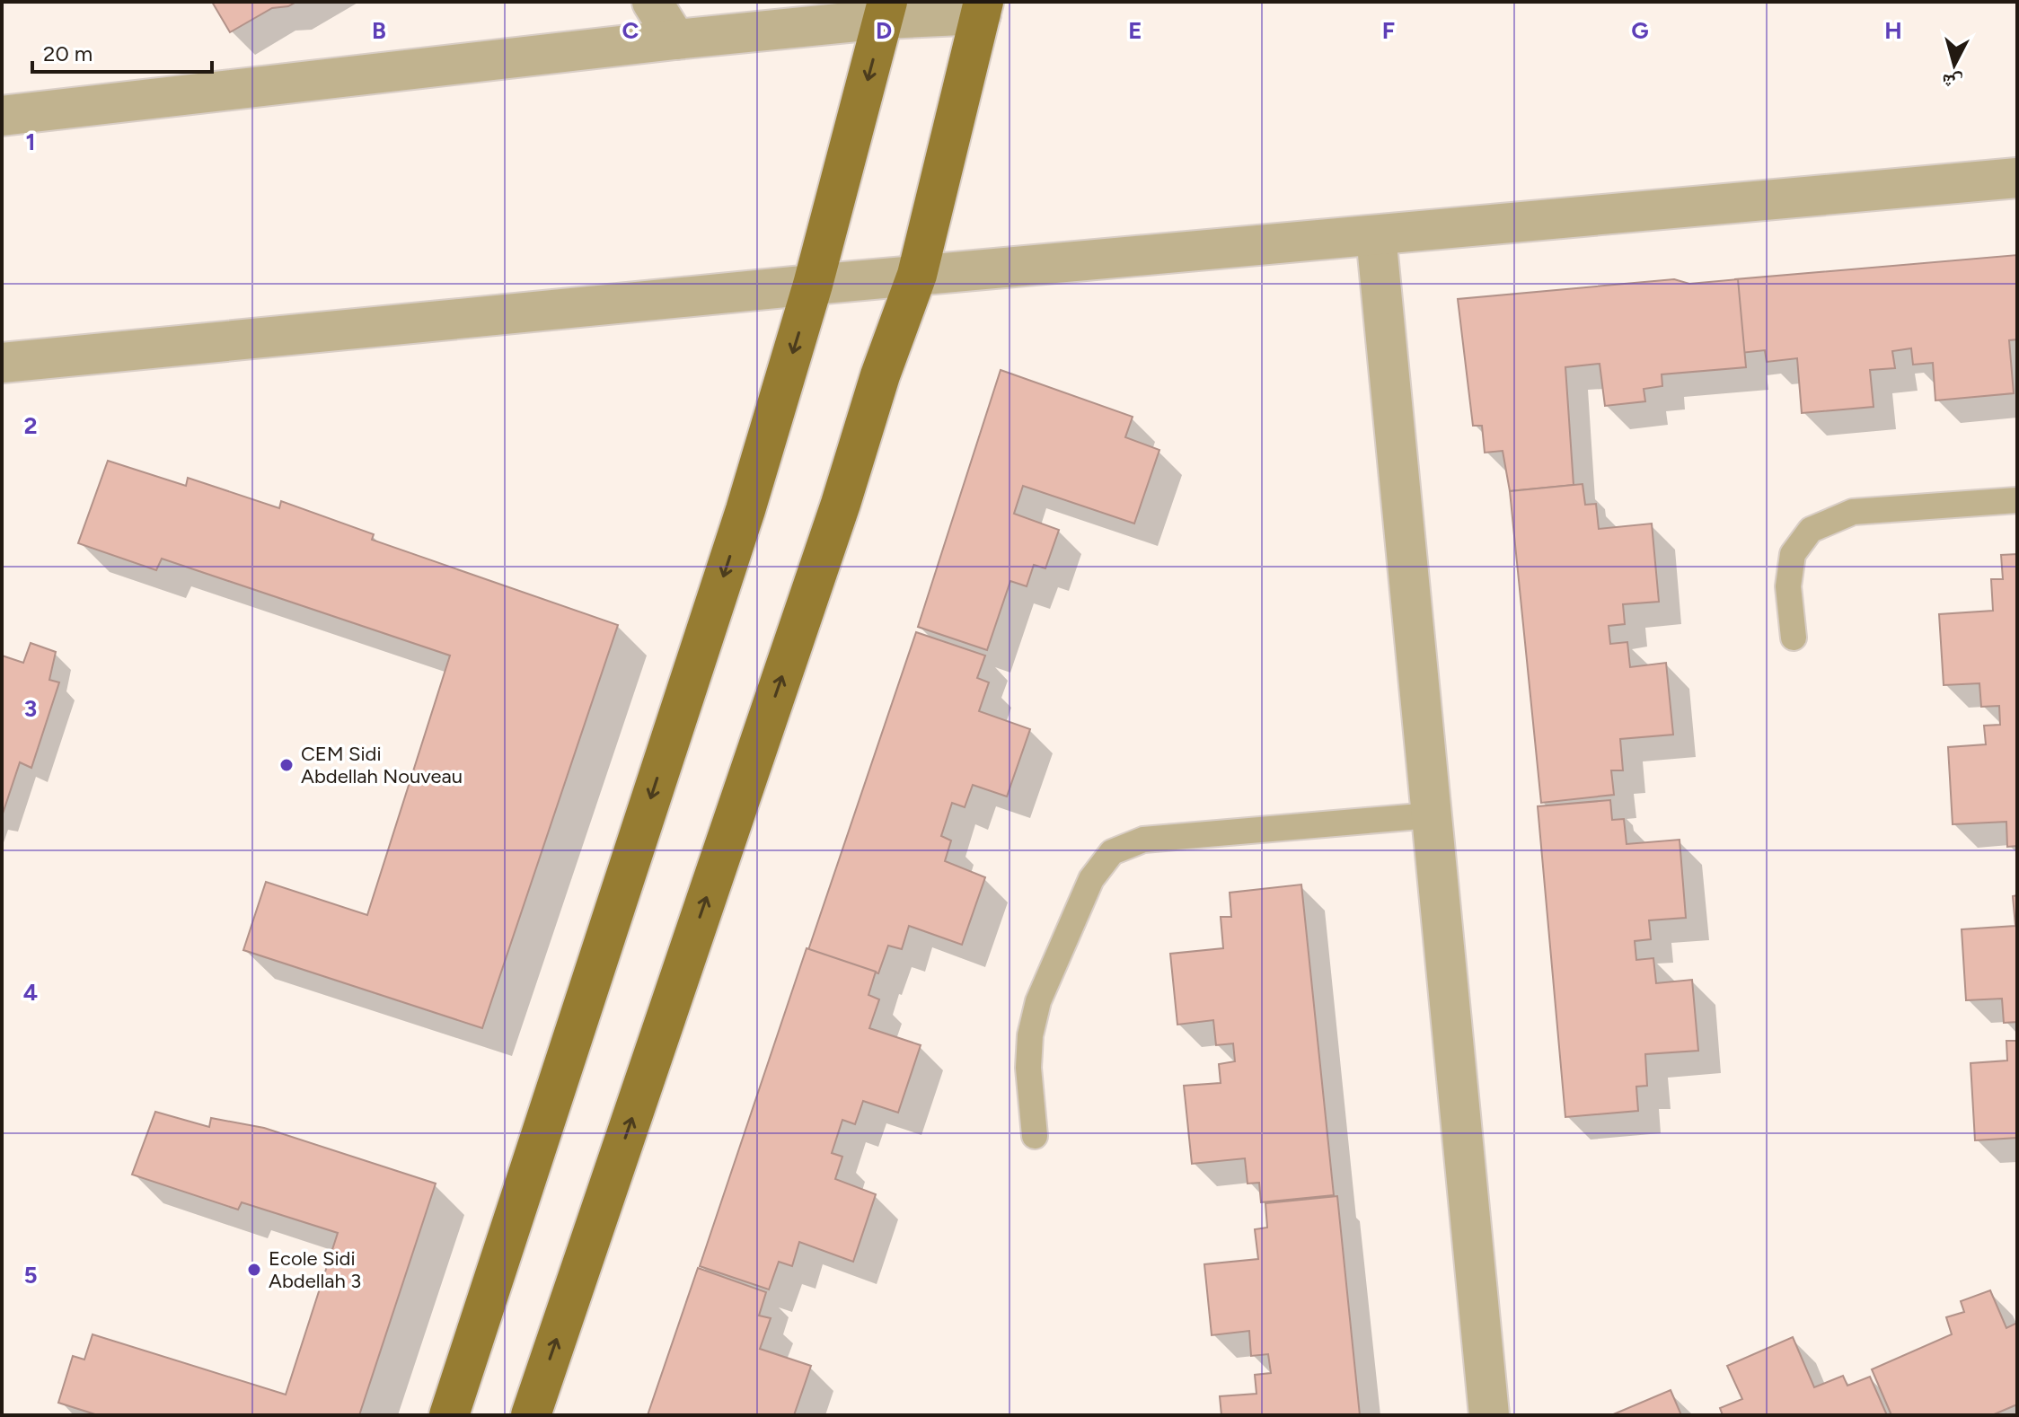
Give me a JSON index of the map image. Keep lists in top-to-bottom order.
{
  "places": ["CEM Sidi Abdellah Nouveau", "Ecole Sidi Abdellah 3"],
  "scale_bar": "20 m",
  "north": "bottom",
  "grid": {
    "columns": [
      "B",
      "C",
      "D",
      "E",
      "F",
      "G",
      "H"
    ],
    "rows": [
      "1",
      "2",
      "3",
      "4",
      "5"
    ]
  }
}
